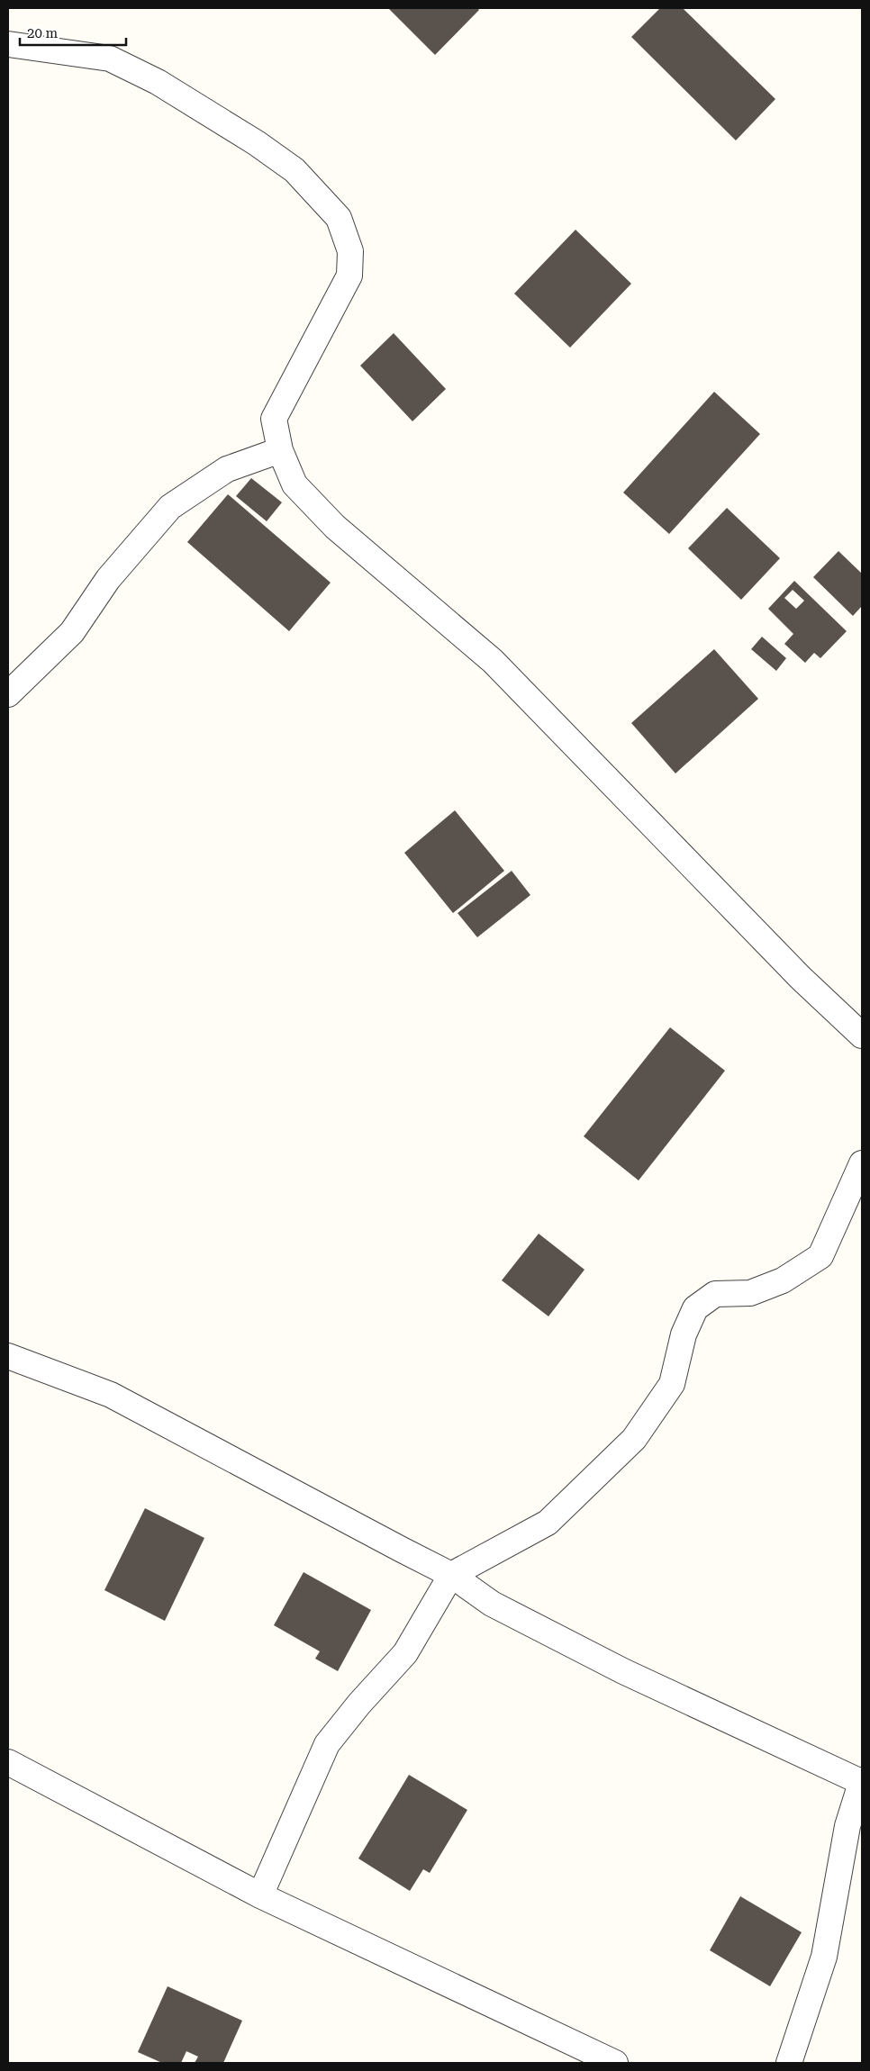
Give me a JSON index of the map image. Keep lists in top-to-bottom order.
{
  "scale_bar": "20 m"
}
